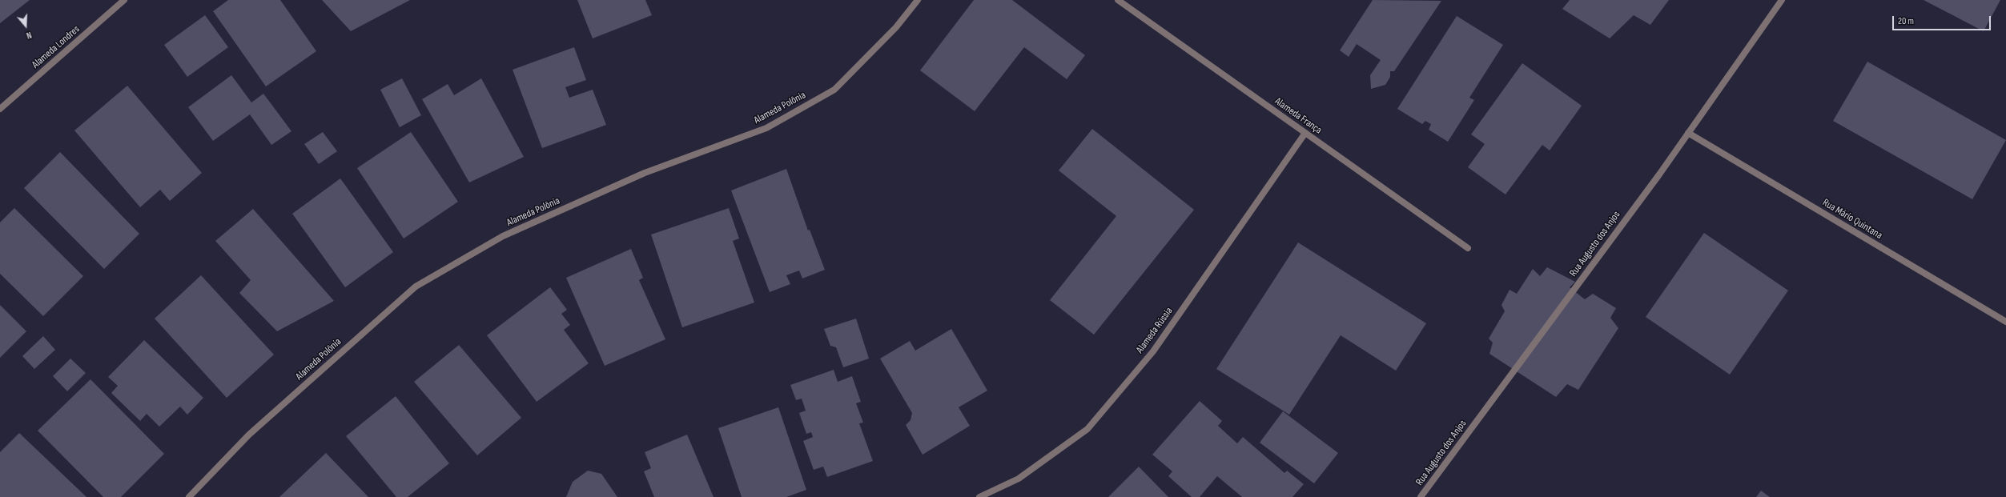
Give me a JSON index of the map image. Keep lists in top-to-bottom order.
{
  "streets": {
    "street": [
      "Alameda Londres",
      "Alameda Polônia",
      "Alameda França",
      "Rua Mário Quintana",
      "Rua Augusto dos Anjos",
      "Alameda Rússia"
    ]
  },
  "crossings": [
    ["Alameda França", "Alameda Rússia"],
    ["Rua Mário Quintana", "Rua Augusto dos Anjos"]
  ],
  "scale_bar": "20 m",
  "north": "bottom"
}
